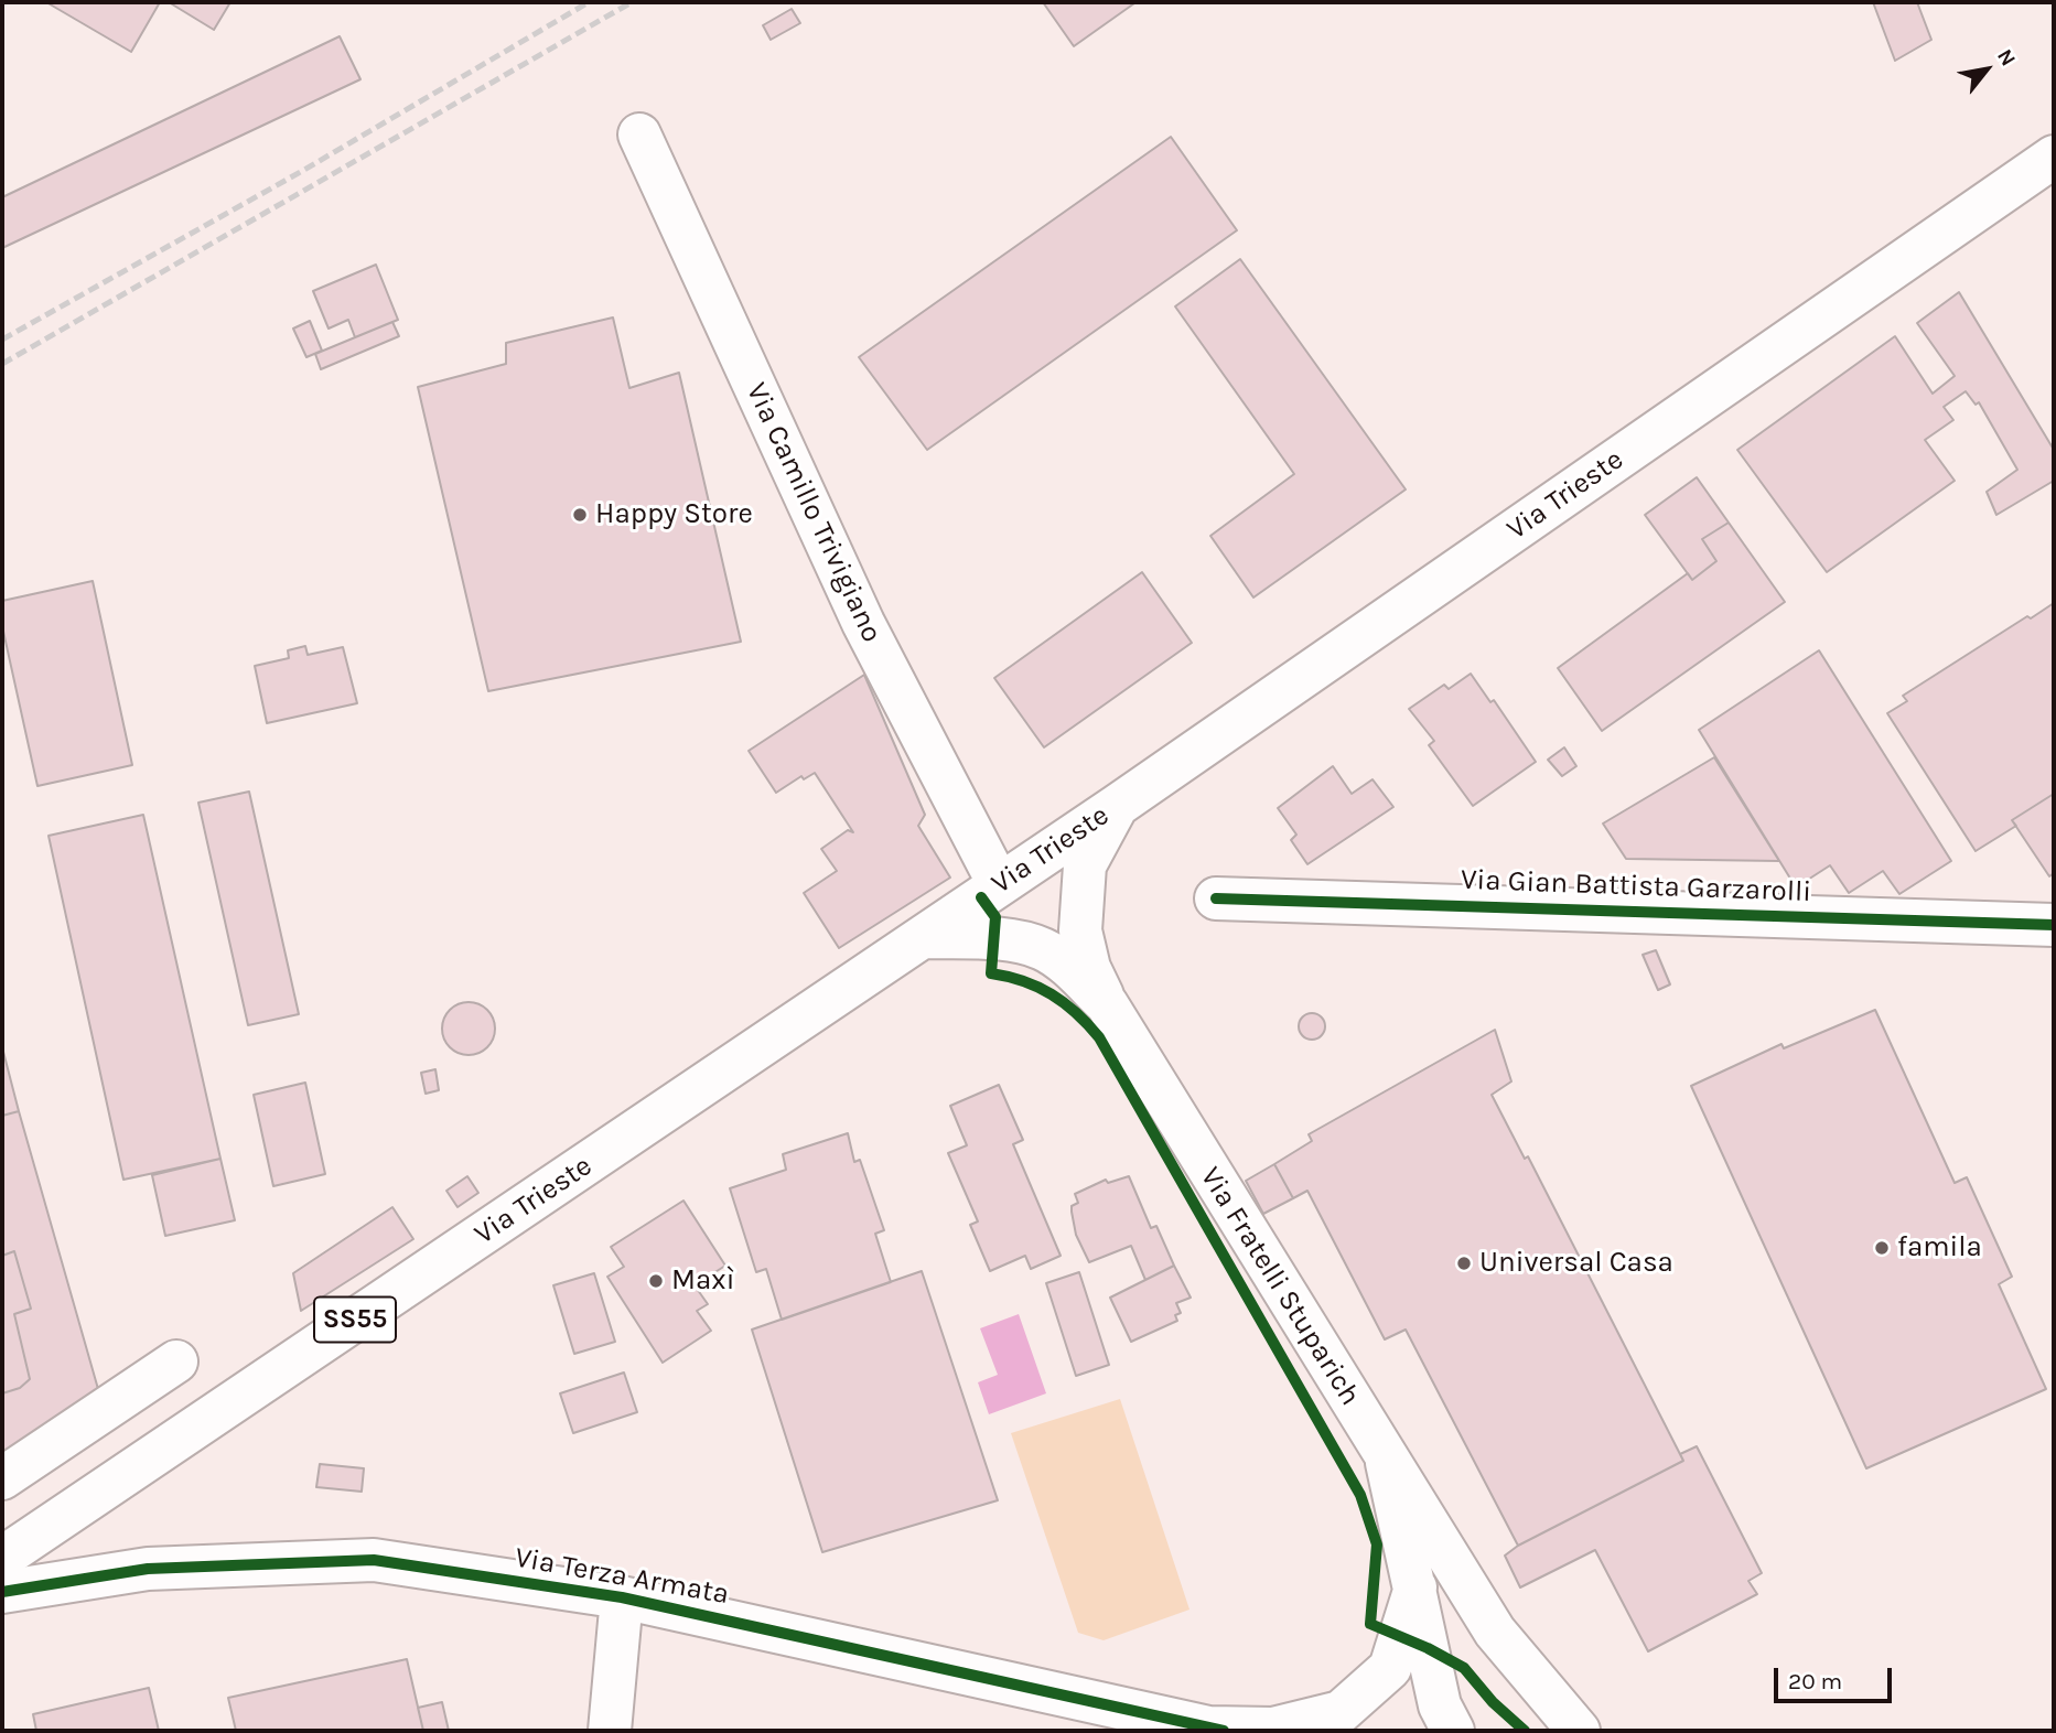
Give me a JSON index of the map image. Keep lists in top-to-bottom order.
{
  "streets": {
    "main road": [
      "Via Trieste",
      "Via Camillo Trivigiano",
      "Via Gian Battista Garzarolli",
      "Via Fratelli Stuparich",
      "SS55",
      "Via Terza Armata"
    ]
  },
  "crossings": [
    ["Via Trieste", "Via Camillo Trivigiano"],
    ["Via Trieste", "Via Fratelli Stuparich"],
    ["Via Camillo Trivigiano", "Via Fratelli Stuparich"]
  ],
  "places": [
    "Happy Store",
    "famila",
    "Universal Casa",
    "Maxì"
  ],
  "scale_bar": "20 m",
  "north": "top right"
}
